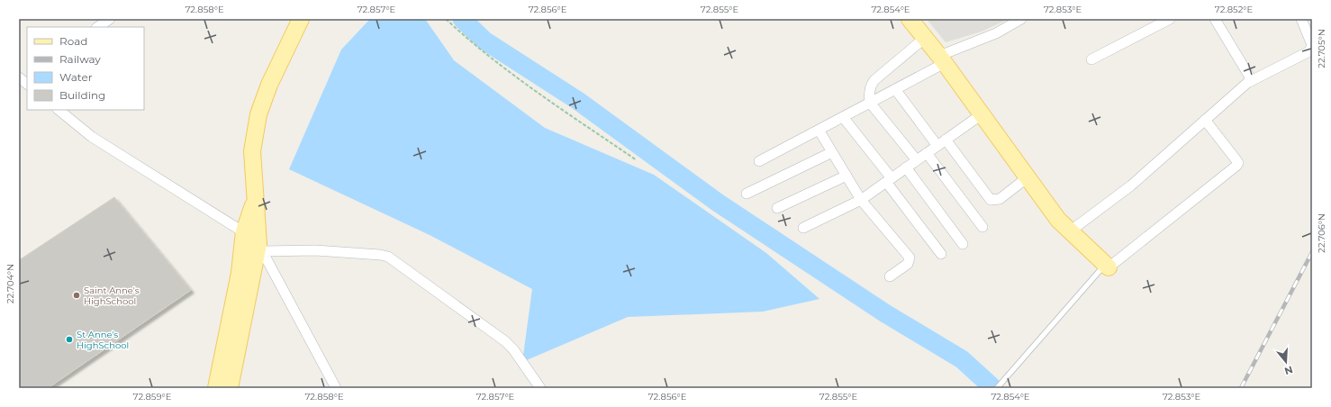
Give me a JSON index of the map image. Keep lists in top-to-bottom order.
{
  "places": ["Saint Anne's HighSchool", "St Anne's HighSchool"],
  "legend": [
    "Road",
    "Railway",
    "Water",
    "Building"
  ],
  "north": "bottom",
  "coordinates": [
    "72.858°E",
    "72.857°E",
    "72.856°E",
    "72.855°E",
    "72.854°E",
    "72.853°E",
    "72.852°E",
    "22.705°N",
    "22.706°N",
    "22.704°N",
    "72.859°E"
  ]
}
